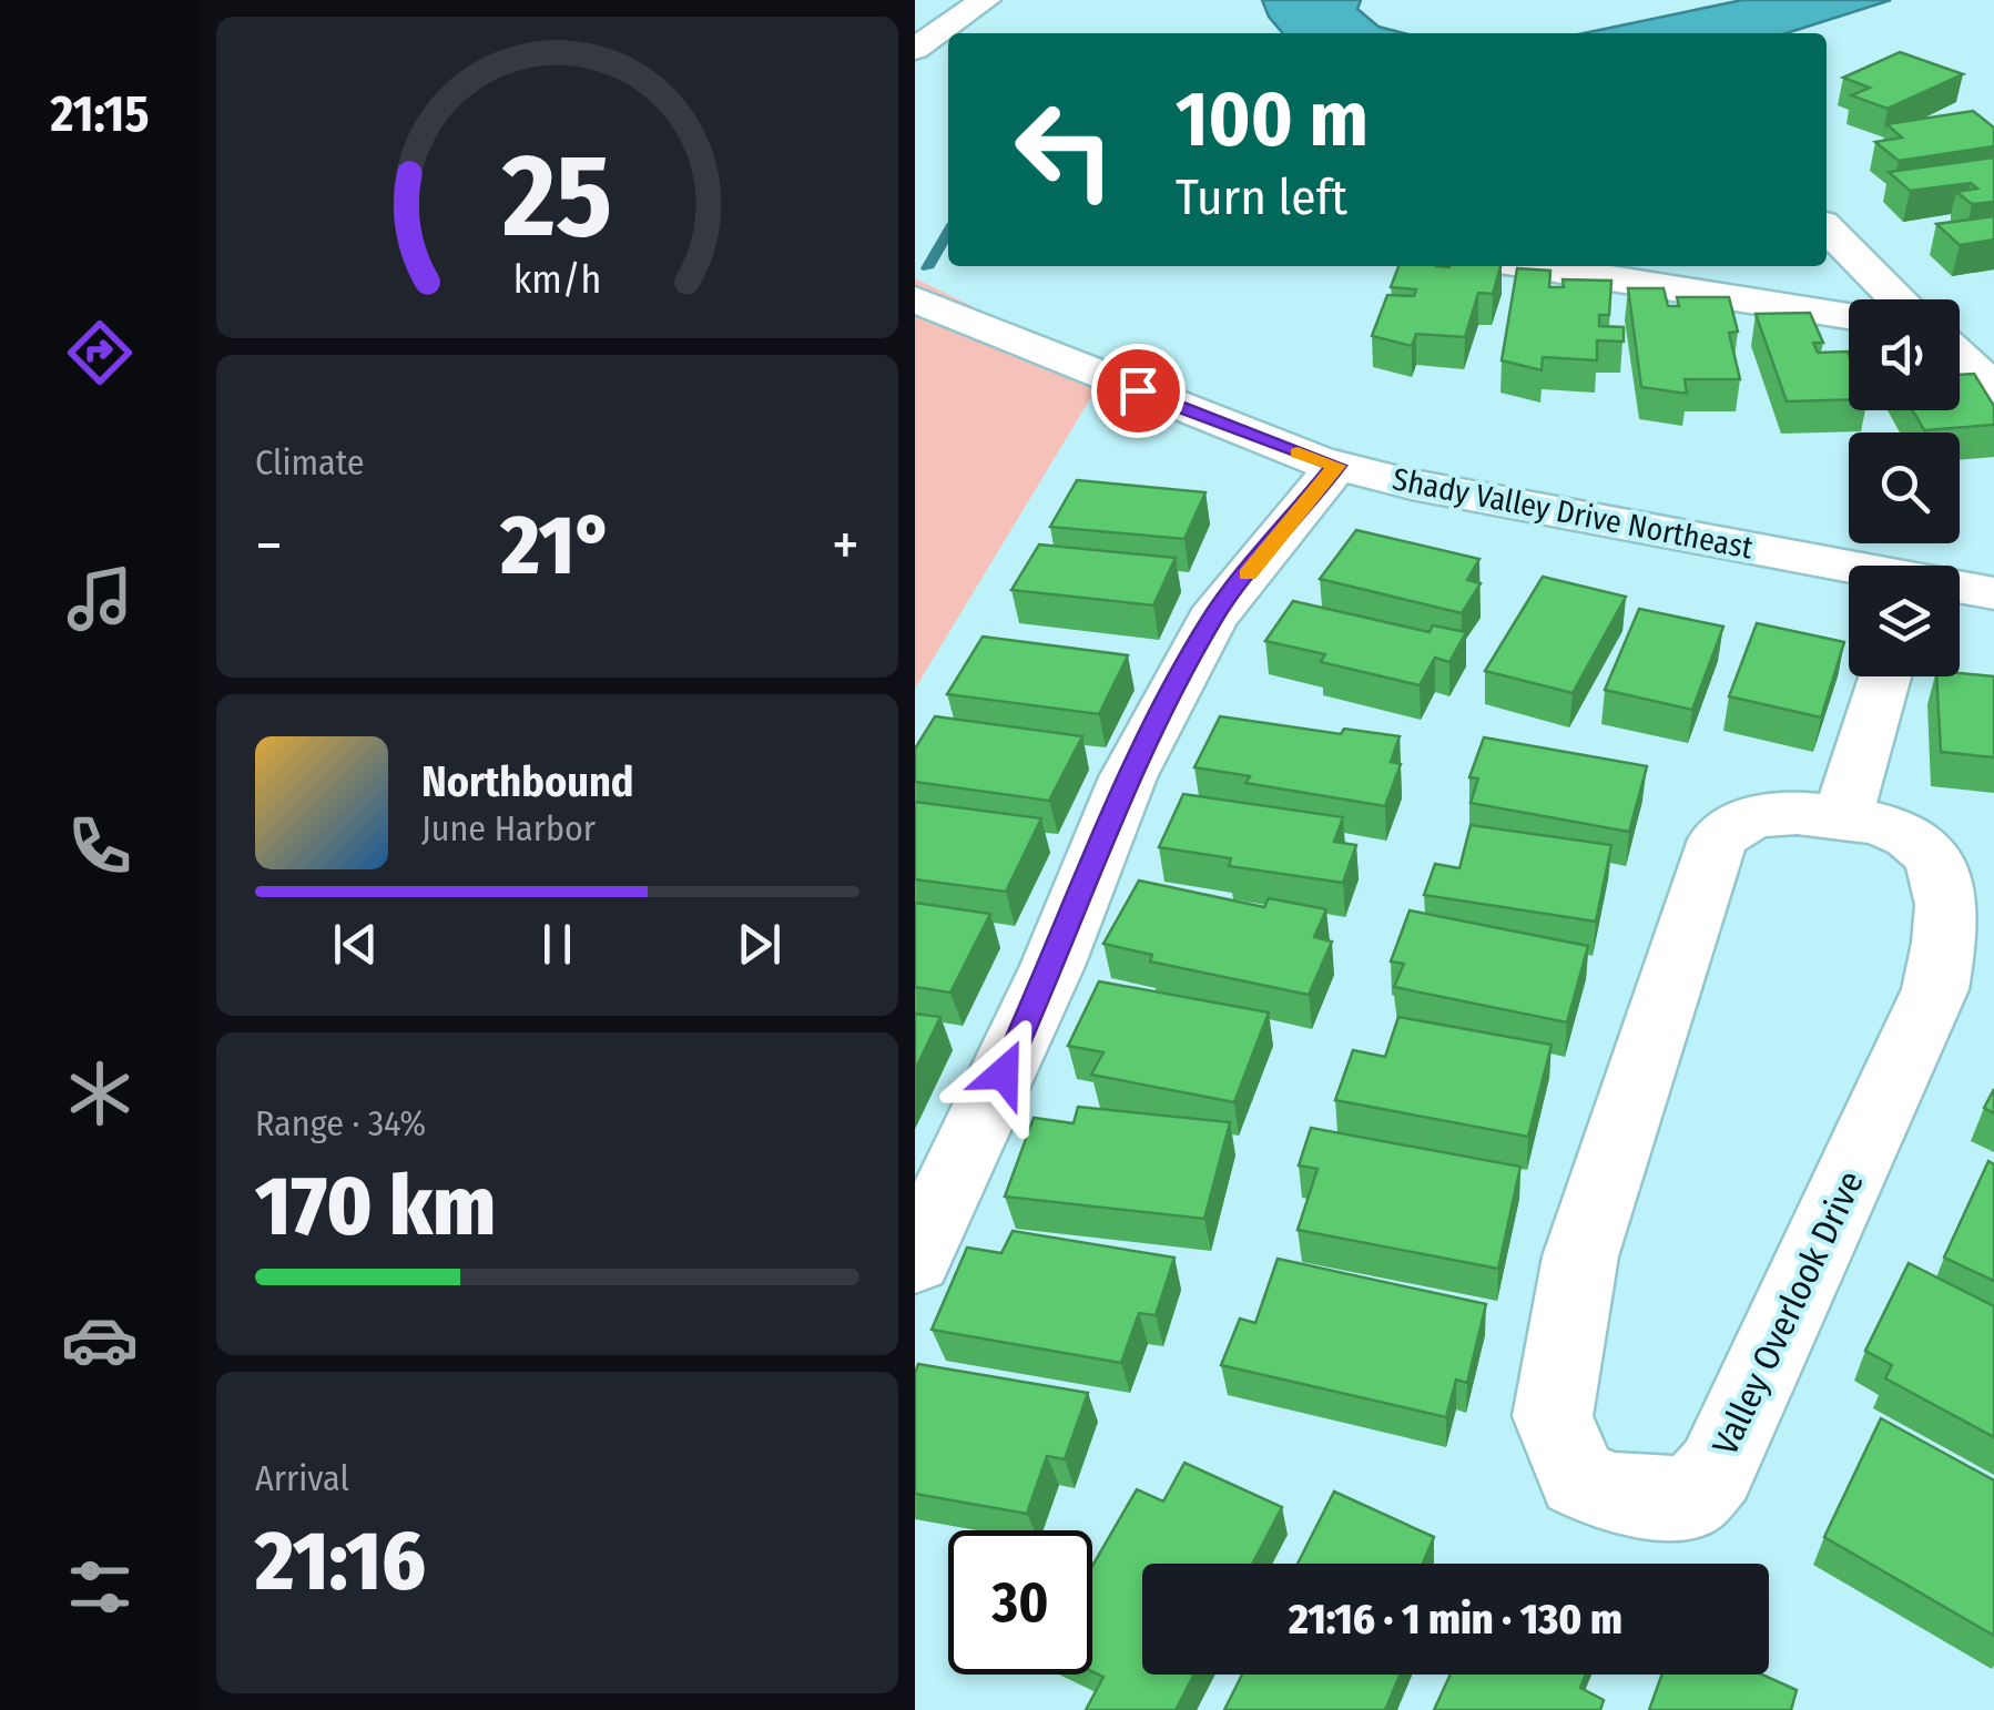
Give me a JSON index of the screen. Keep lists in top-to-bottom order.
{
  "streets": {
    "street": ["Shady Valley Drive Northeast", "Valley Overlook Drive"]
  },
  "page": {
    "tabs": "21:15",
    "turn": ["100 m", "Turn left"],
    "tile": [
      "Climate",
      ["Range · 34%", "170 km"],
      ["Arrival", "21:16"]
    ],
    "heat": ["−", "21°", "+"],
    "song": ["Northbound", "June Harbor"],
    "limit": "30",
    "trip": "21:16 · 1 min · 130 m",
    "gauge": ["25", "km/h"]
  }
}
